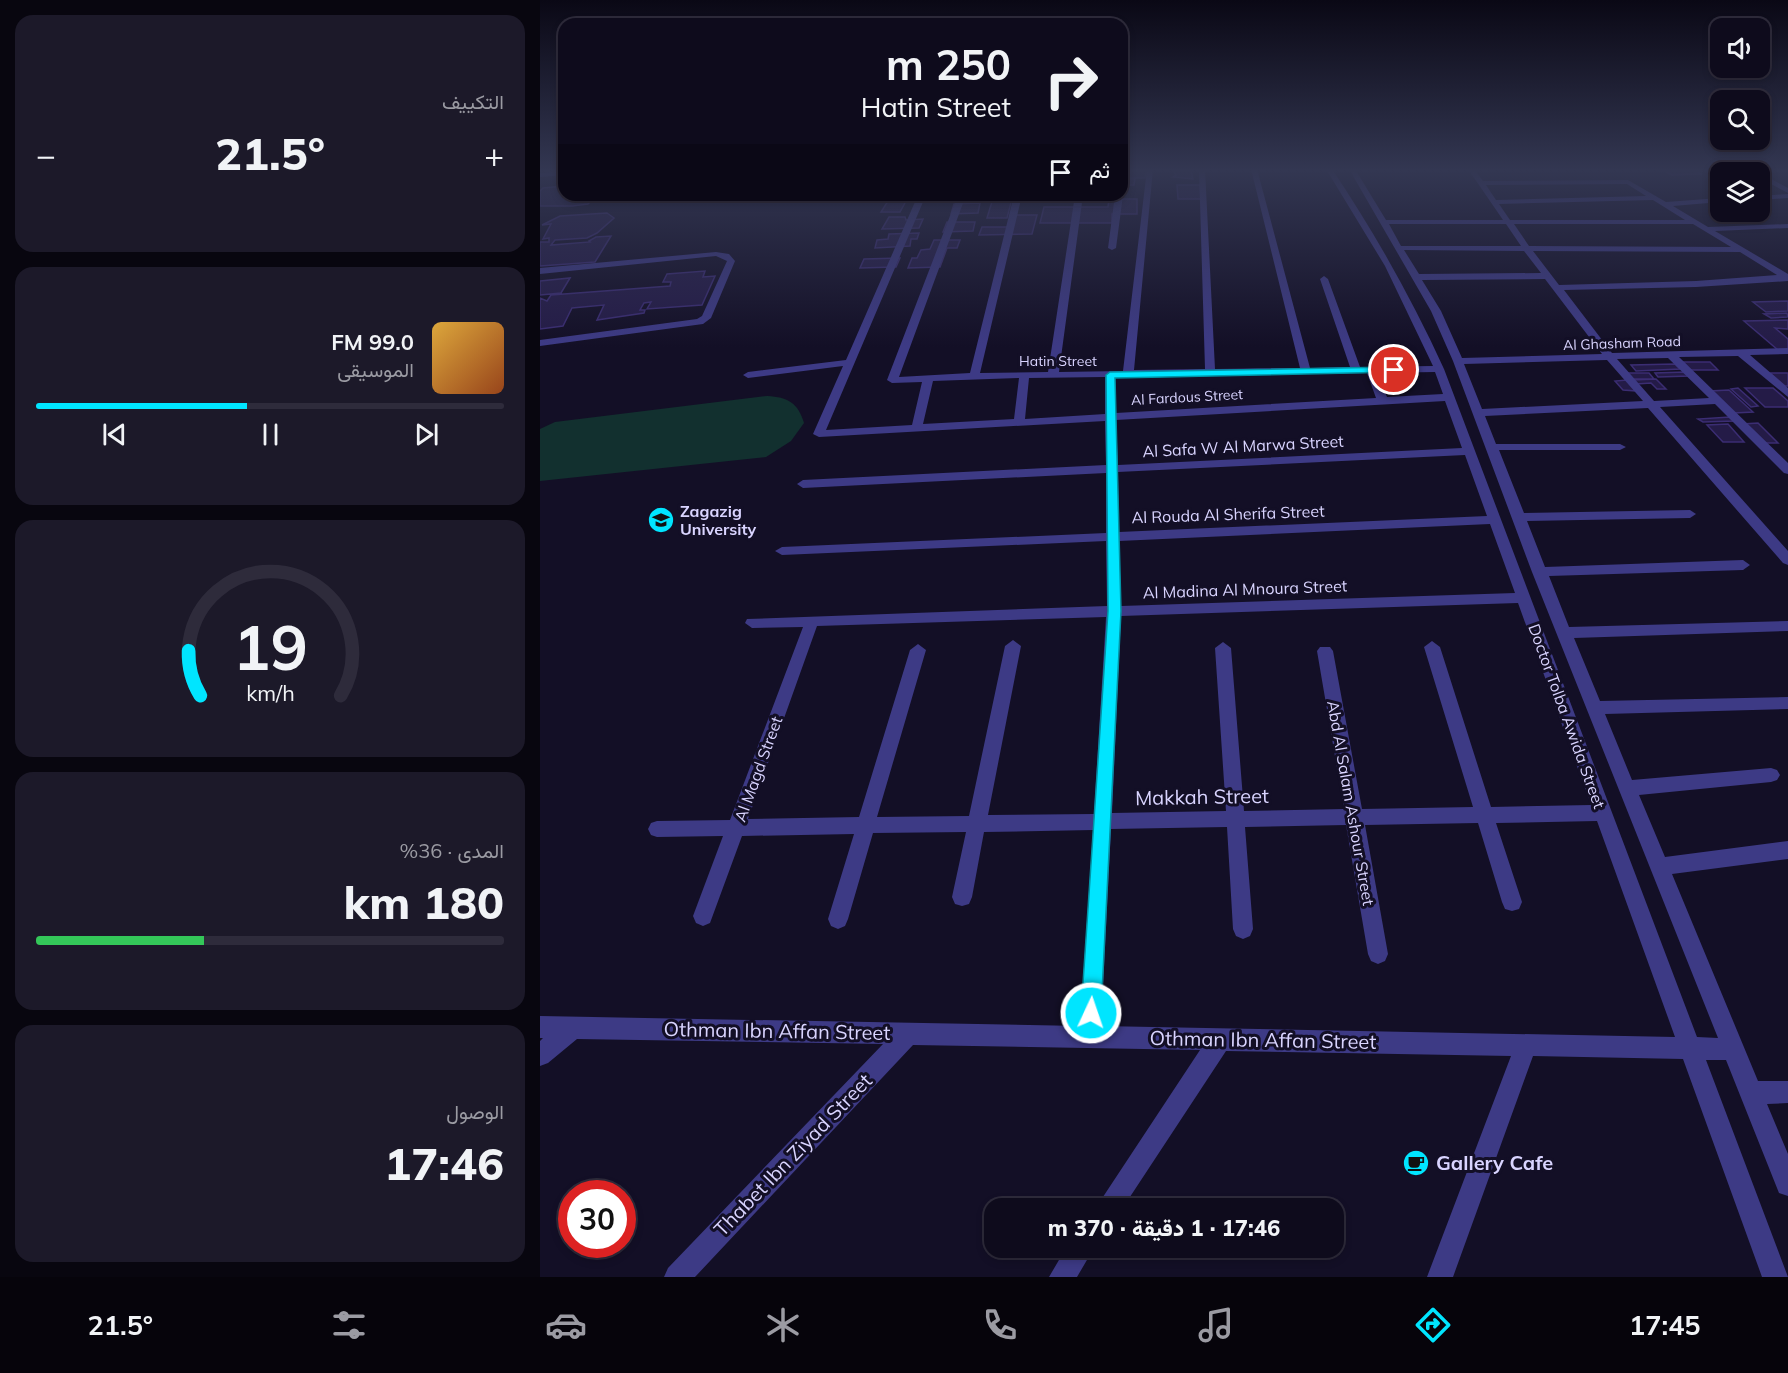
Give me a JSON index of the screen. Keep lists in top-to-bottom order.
{
  "streets": {
    "street": [
      "Al Ghasham Road",
      "Hatin Street",
      "Al Fardous Street",
      "Al Safa W Al Marwa Street",
      "Al Rouda Al Sherifa Street",
      "Al Madina Al Mnoura Street",
      "Doctor Tolba Awida Street",
      "Al Magd Street",
      "Makkah Street",
      "Abd Al Salam Ashour Street",
      "Othman Ibn Affan Street",
      "Thabet Ibn Ziyad Street"
    ]
  },
  "crossings": [
    ["Al Ghasham Road", "Doctor Tolba Awida Street"],
    ["Hatin Street", "Doctor Tolba Awida Street"],
    ["Al Fardous Street", "Doctor Tolba Awida Street"],
    ["Al Safa W Al Marwa Street", "Doctor Tolba Awida Street"],
    ["Al Rouda Al Sherifa Street", "Doctor Tolba Awida Street"],
    ["Al Madina Al Mnoura Street", "Doctor Tolba Awida Street"],
    ["Al Madina Al Mnoura Street", "Al Magd Street"],
    ["Doctor Tolba Awida Street", "Makkah Street"],
    ["Doctor Tolba Awida Street", "Othman Ibn Affan Street"],
    ["Al Magd Street", "Makkah Street"],
    ["Makkah Street", "Abd Al Salam Ashour Street"],
    ["Othman Ibn Affan Street", "Thabet Ibn Ziyad Street"]
  ],
  "places": {
    "school or university": ["Zagazig University"],
    "cafe": ["Gallery Cafe"]
  },
  "page": {
    "tile": [
      "التكييف",
      ["المدى · 36%", "180 km"],
      ["الوصول", "17:46"]
    ],
    "turn": ["250 m", "Hatin Street"],
    "heat": ["−", "21.5°", "+"],
    "then": "ثم",
    "song": ["99.0 FM", "الموسيقى"],
    "limit": "30",
    "trip": "17:46 · 1 دقيقة · 370 m",
    "tabs": ["17:45", "21.5°"],
    "gauge": ["19", "km/h"]
  }
}
